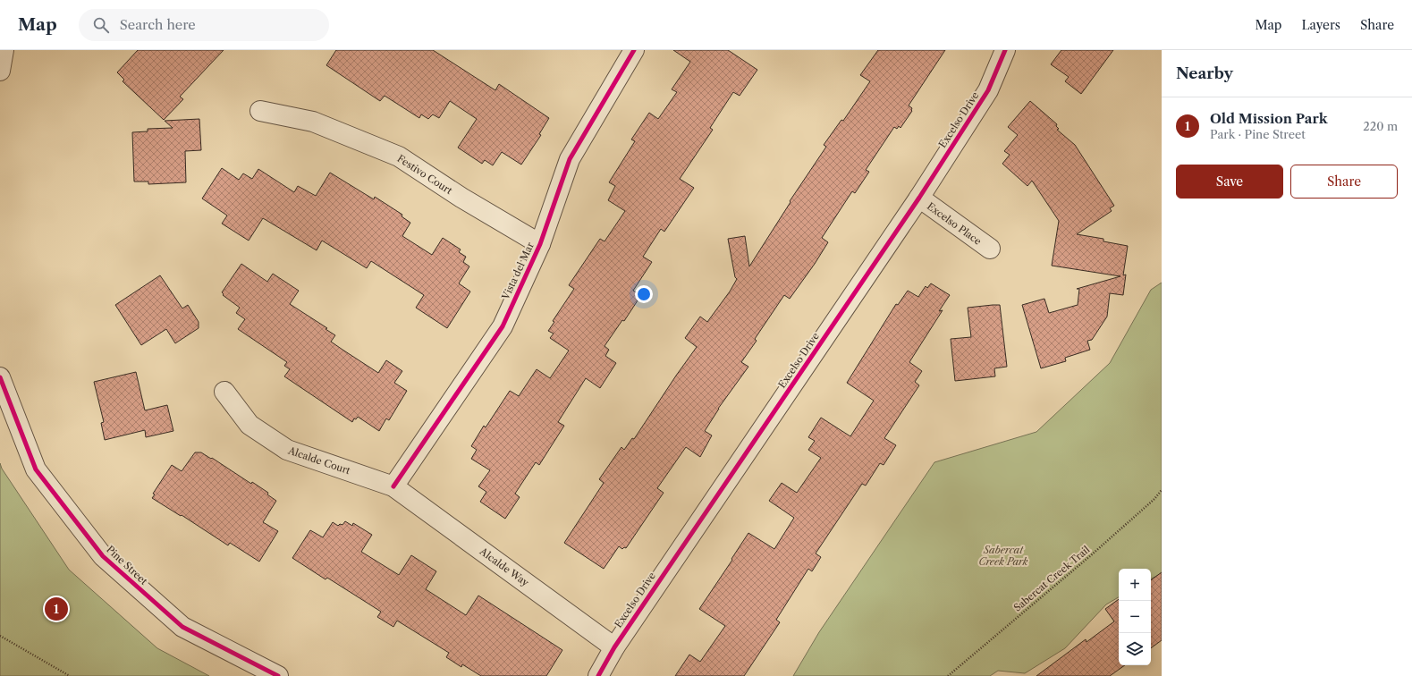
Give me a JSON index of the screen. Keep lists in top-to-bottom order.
{
  "streets": {
    "street": [
      "Excelso Drive",
      "Festivo Court",
      "Excelso Place",
      "Vista del Mar",
      "Alcalde Court",
      "Pine Street",
      "Alcalde Way"
    ],
    "path": ["Sabercat Creek Trail"]
  },
  "crossings": [
    ["Excelso Drive", "Excelso Place"],
    ["Excelso Drive", "Alcalde Way"],
    ["Festivo Court", "Vista del Mar"],
    ["Vista del Mar", "Alcalde Court"],
    ["Vista del Mar", "Alcalde Way"],
    ["Alcalde Court", "Alcalde Way"]
  ],
  "parks": ["Sabercat Creek Park"],
  "page": {
    "header": "Map",
    "search": "Search here",
    "nav": ["Map", "Layers", "Share"],
    "heading": "Nearby",
    "list": [
      {
        "mark": "1",
        "name": "Old Mission Park",
        "note": "Park · Pine Street",
        "value": "220 m"
      }
    ],
    "buttons": ["Save", "Share"],
    "map_buttons": ["+", "−"],
    "pins": "1"
  }
}
